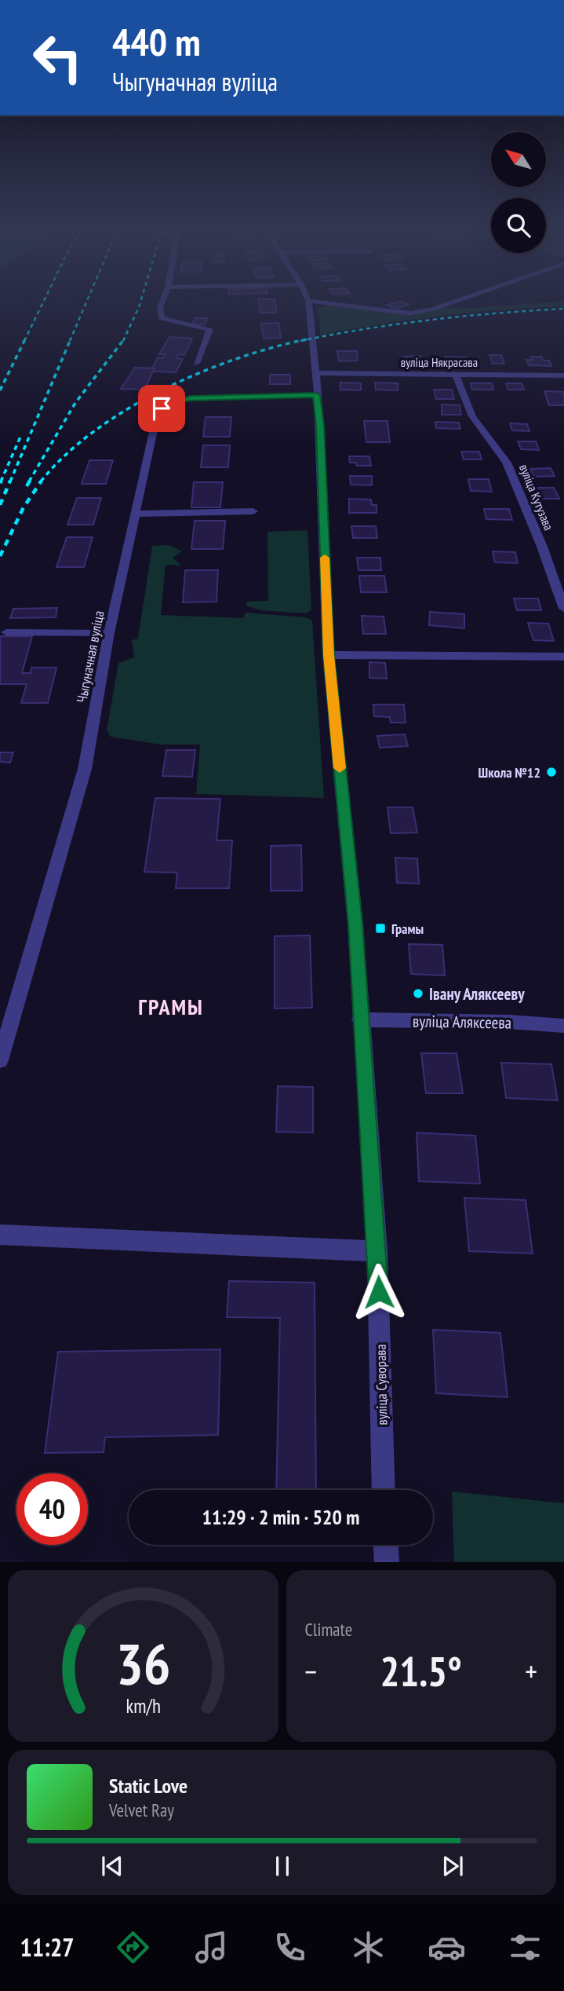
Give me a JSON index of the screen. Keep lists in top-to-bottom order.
{
  "streets": {
    "street": [
      "вуліца Някрасава",
      "вуліца Кутузава",
      "Чыгуначная вуліца",
      "вуліца Аляксеева",
      "вуліца Суворава"
    ]
  },
  "crossings": [
    ["вуліца Някрасава", "вуліца Кутузава"],
    ["вуліца Някрасава", "вуліца Суворава"],
    ["Чыгуначная вуліца", "вуліца Суворава"],
    ["вуліца Аляксеева", "вуліца Суворава"]
  ],
  "districts": ["ГРАМЫ"],
  "places": {
    "other": ["Школа №12", "Івану Аляксееву"],
    "transit": ["Грамы"]
  },
  "north": "top left",
  "page": {
    "turn": ["440 m", "Чыгуначная вуліца"],
    "limit": "40",
    "trip": "11:29 · 2 min · 520 m",
    "tile": "Climate",
    "heat": ["−", "21.5°", "+"],
    "song": ["Static Love", "Velvet Ray"],
    "tabs": "11:27",
    "gauge": ["36", "km/h"]
  }
}
